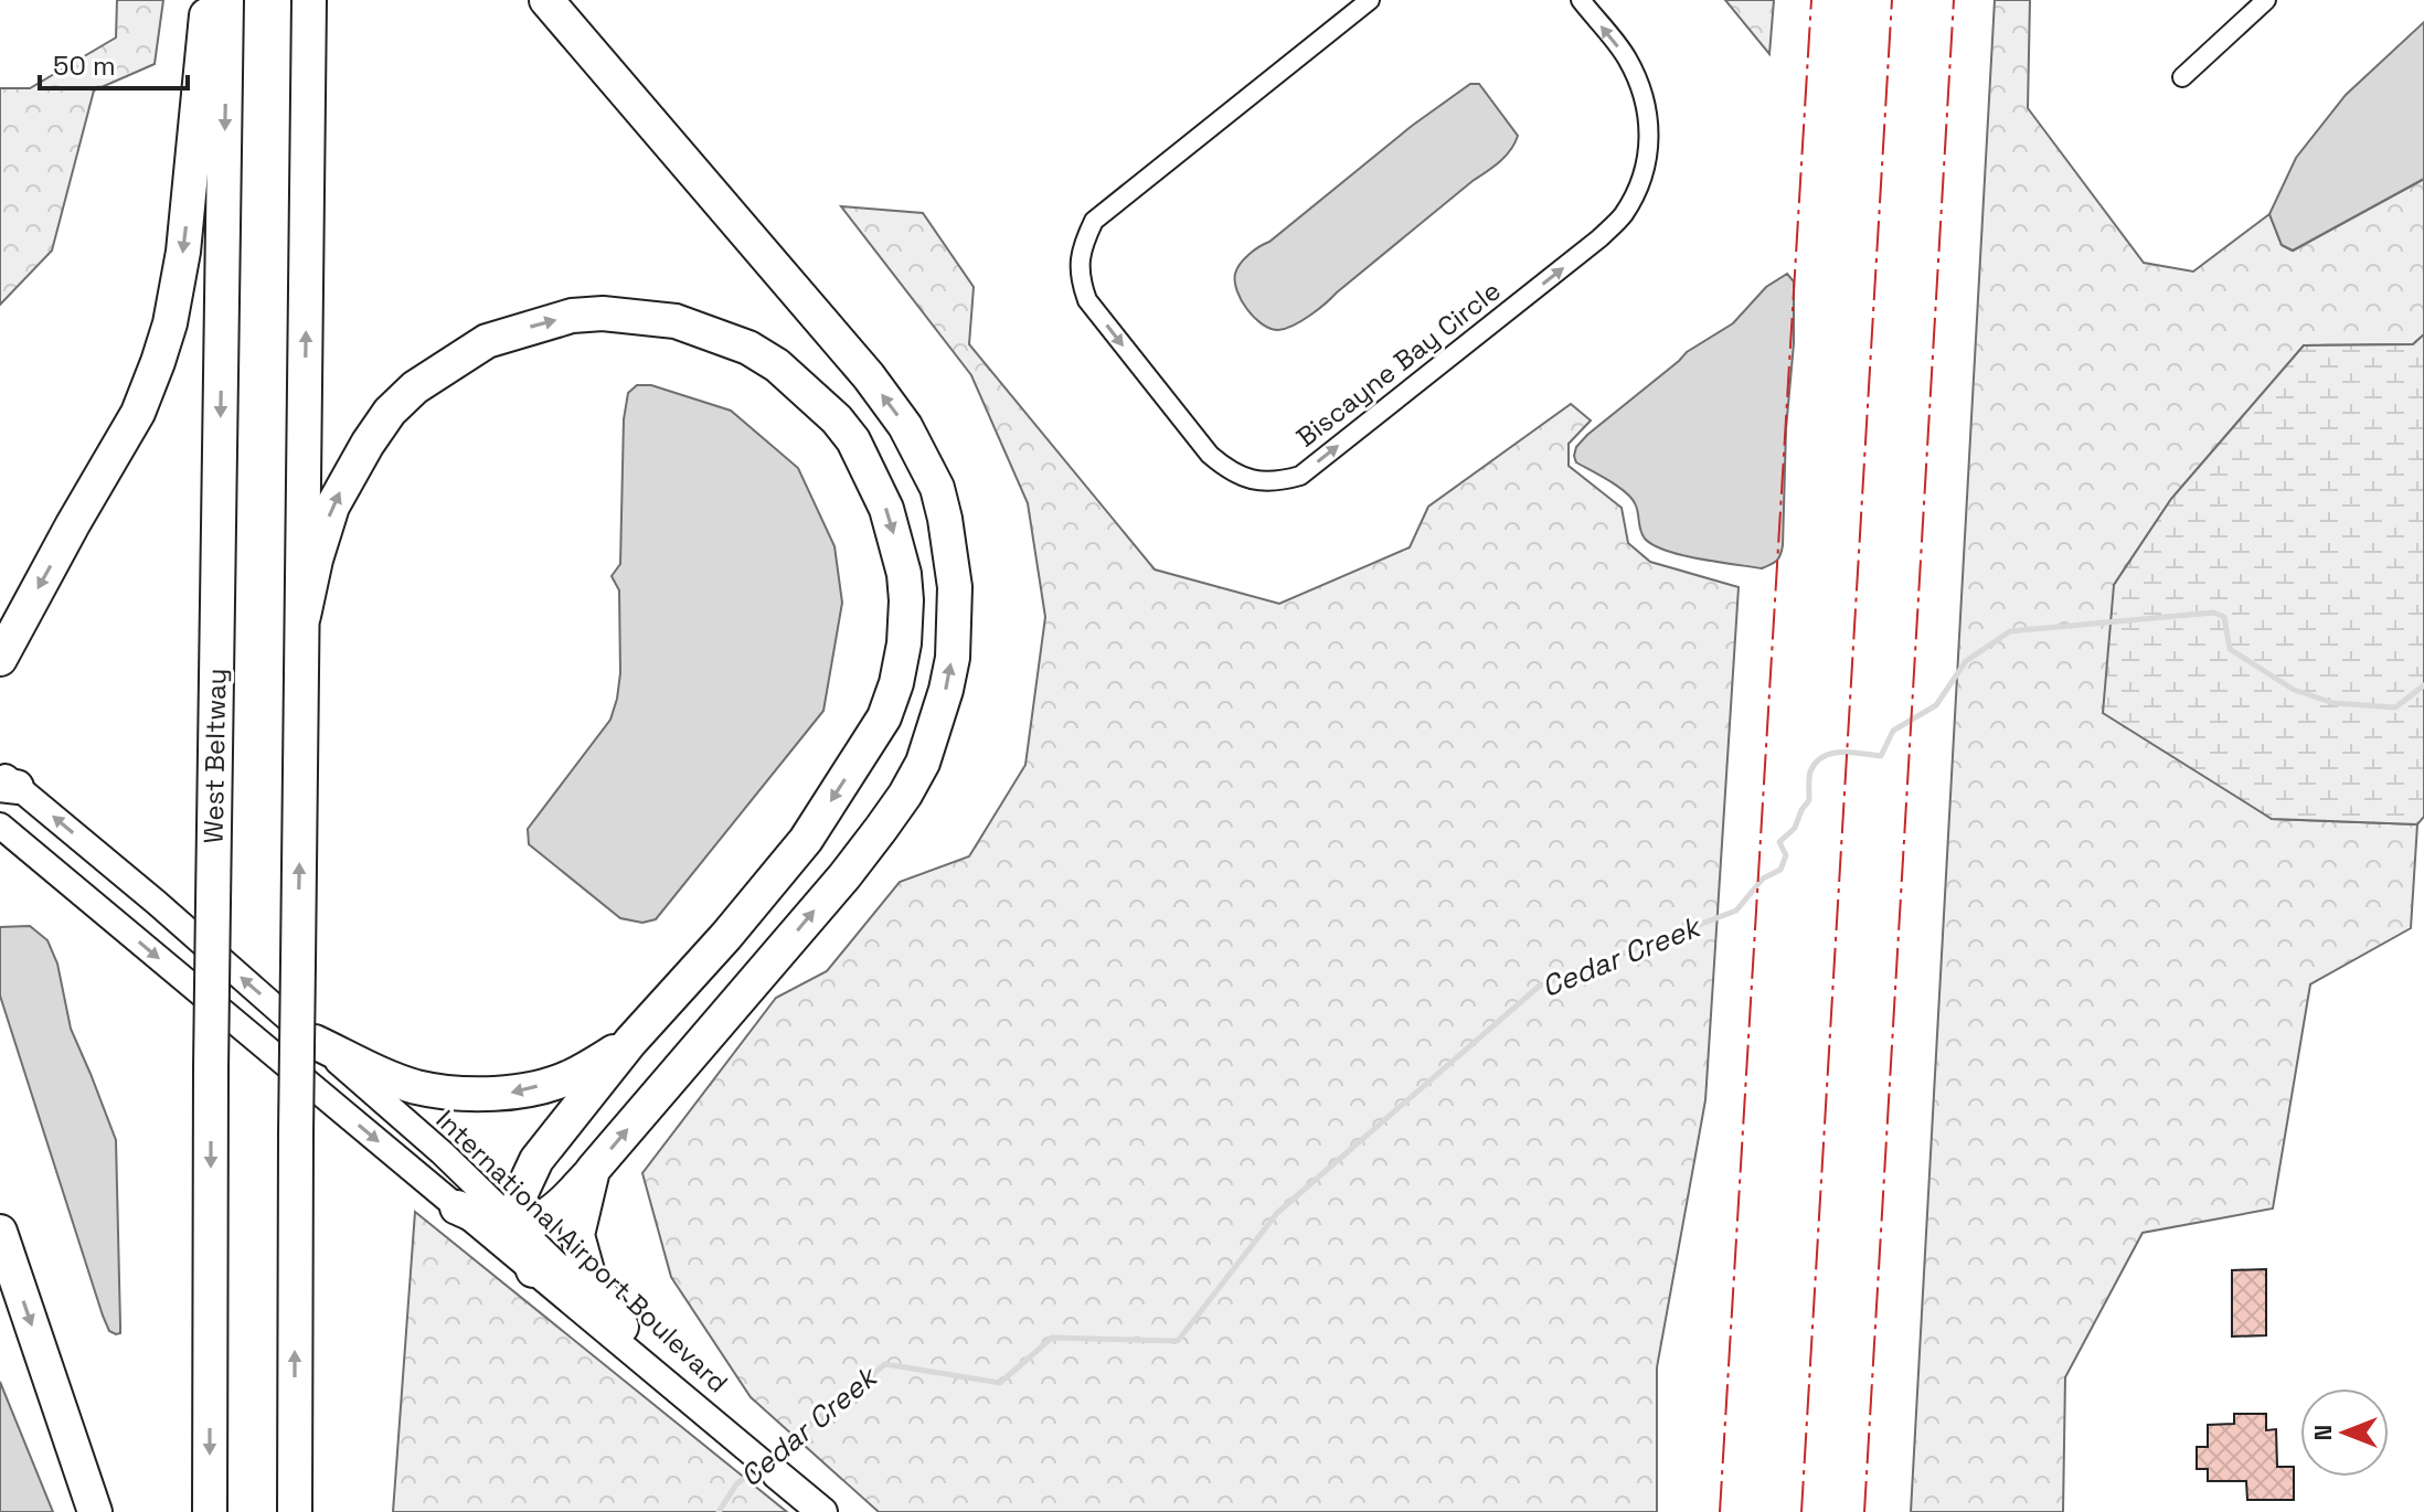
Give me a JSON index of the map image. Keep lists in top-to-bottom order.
{
  "streets": {
    "highway": ["West Beltway"],
    "main road": ["International Airport Boulevard"],
    "street": ["Biscayne Bay Circle"]
  },
  "water": ["Cedar Creek"],
  "scale_bar": "50 m",
  "north": "left"
}
